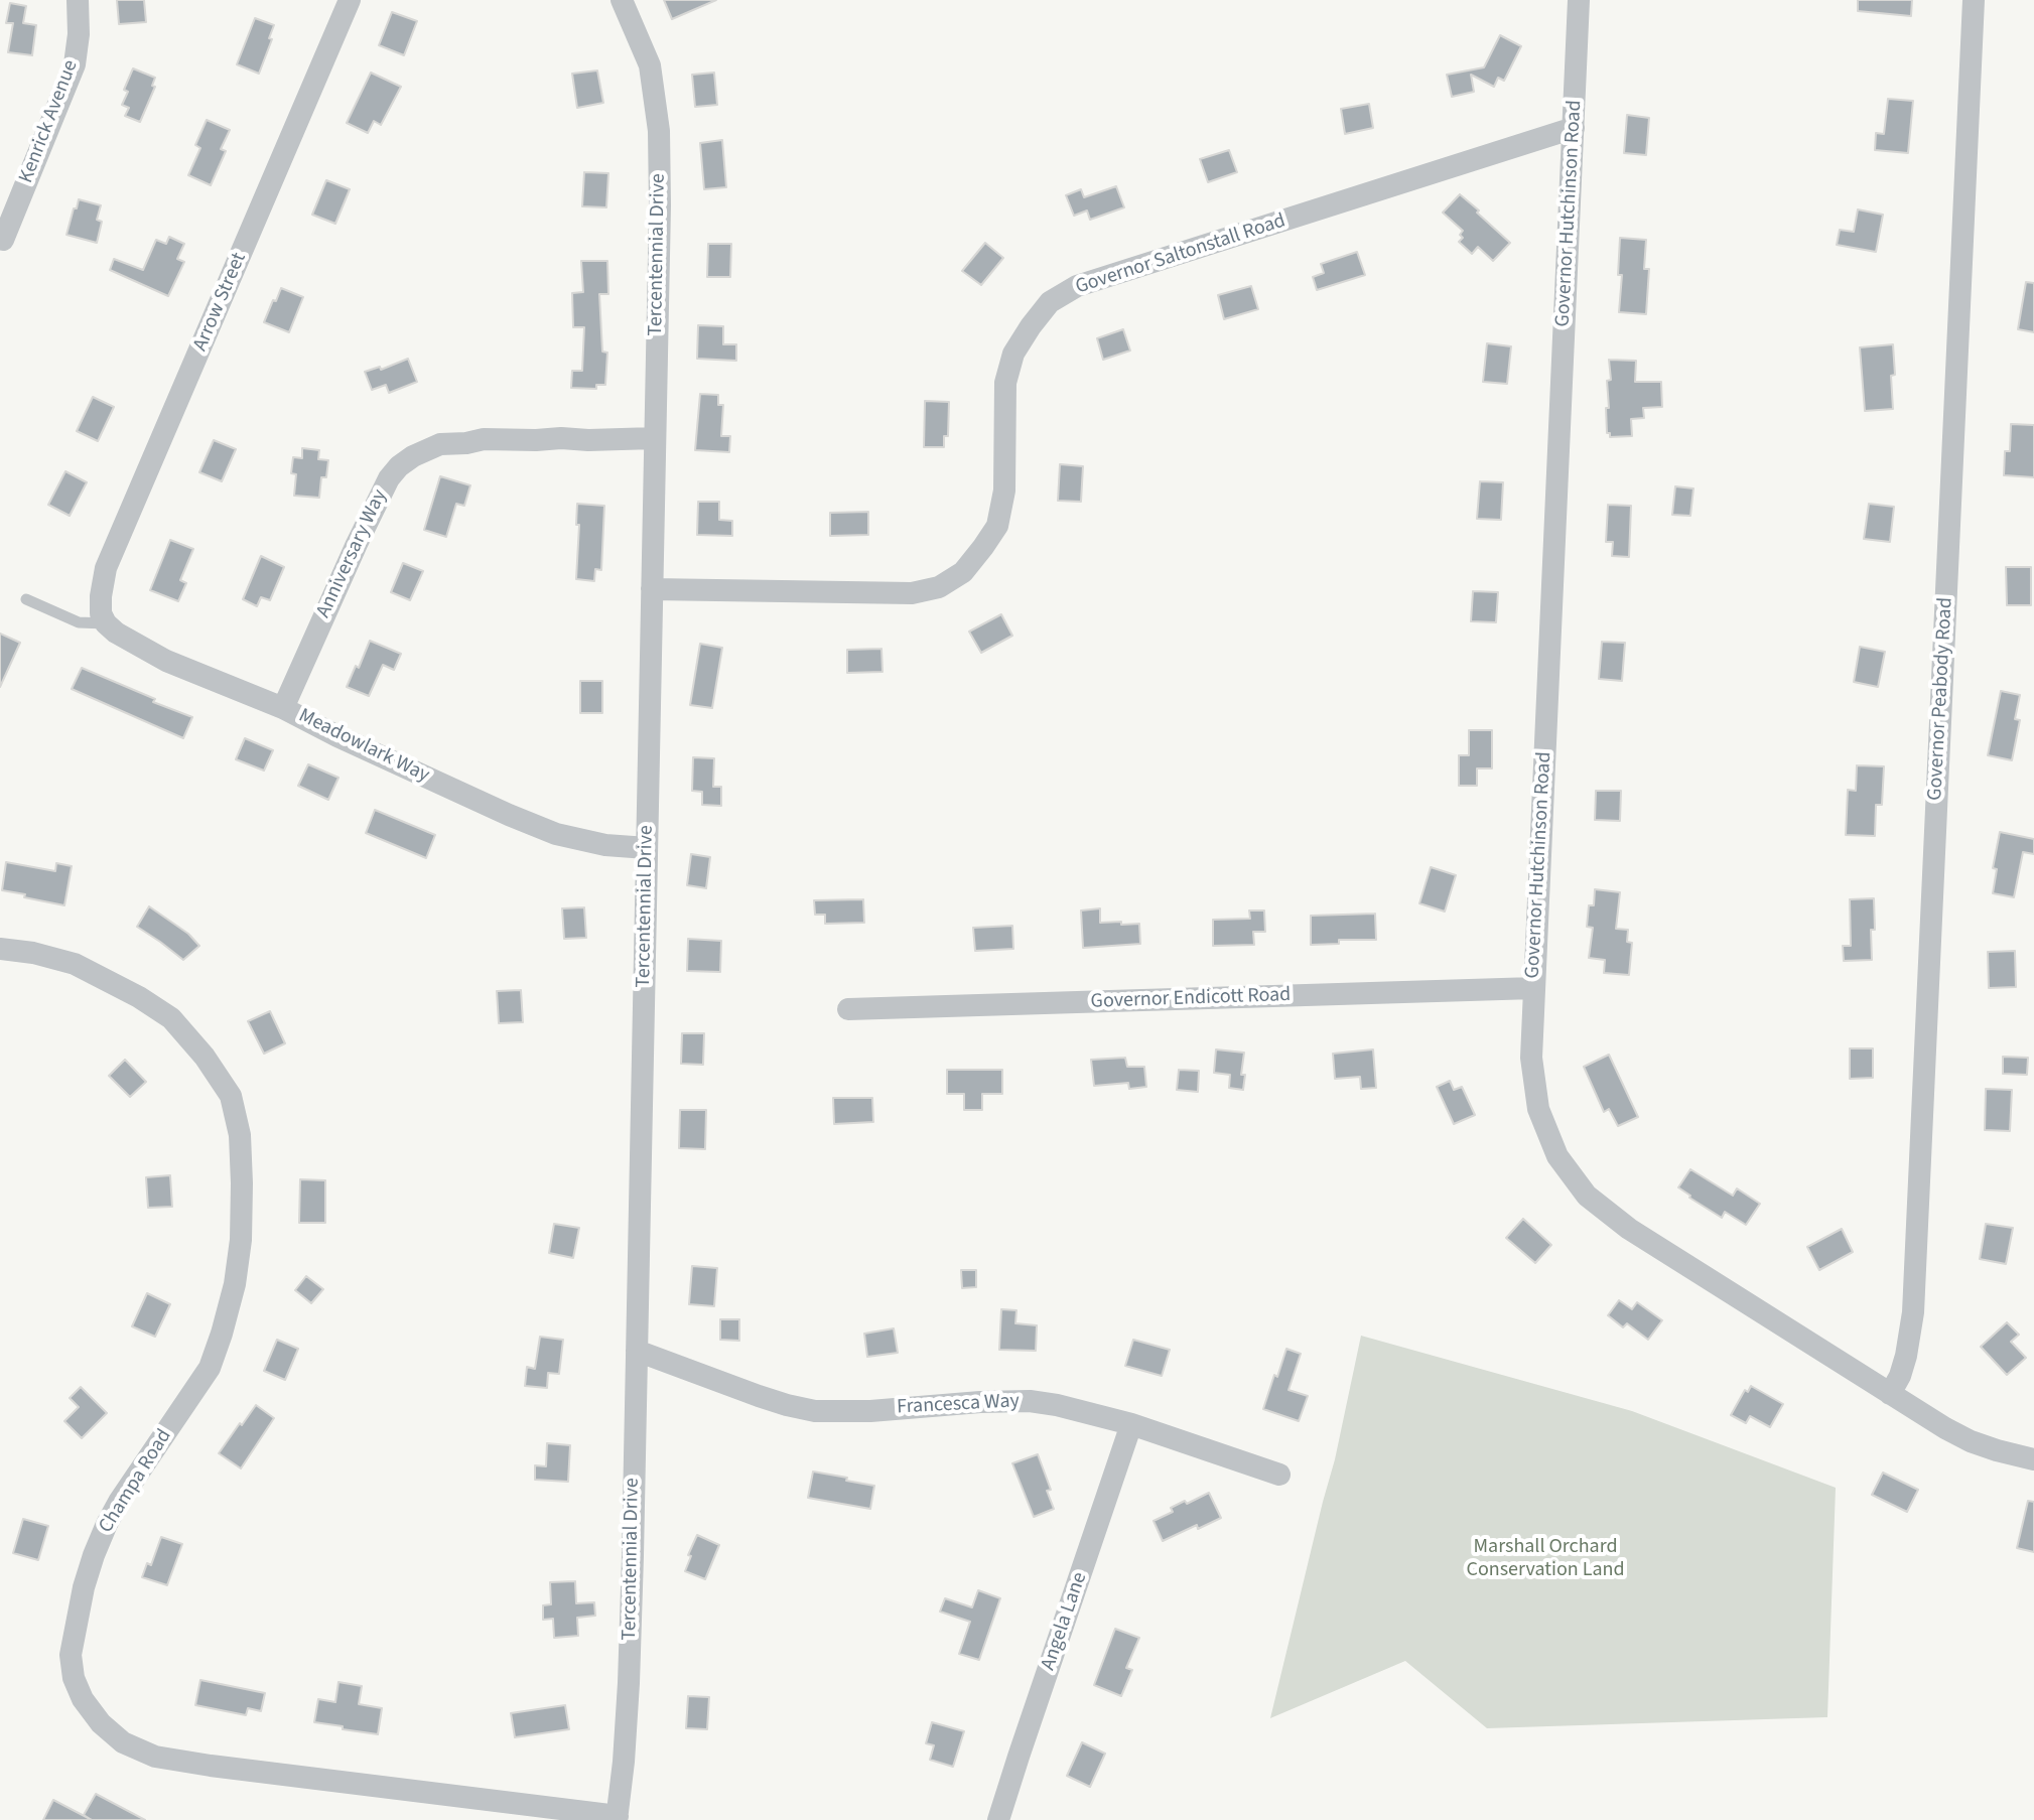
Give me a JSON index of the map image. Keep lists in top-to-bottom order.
{
  "streets": {
    "street": [
      "Kenrick Avenue",
      "Governor Hutchinson Road",
      "Tercentennial Drive",
      "Governor Saltonstall Road",
      "Arrow Street",
      "Anniversary Way",
      "Governor Peabody Road",
      "Meadowlark Way",
      "Governor Endicott Road",
      "Francesca Way",
      "Champa Road",
      "Angela Lane"
    ]
  },
  "crossings": [
    ["Governor Hutchinson Road", "Governor Saltonstall Road"],
    ["Governor Hutchinson Road", "Governor Peabody Road"],
    ["Governor Hutchinson Road", "Governor Endicott Road"],
    ["Tercentennial Drive", "Governor Saltonstall Road"],
    ["Tercentennial Drive", "Anniversary Way"],
    ["Tercentennial Drive", "Meadowlark Way"],
    ["Tercentennial Drive", "Francesca Way"],
    ["Tercentennial Drive", "Champa Road"],
    ["Arrow Street", "Meadowlark Way"],
    ["Anniversary Way", "Meadowlark Way"],
    ["Francesca Way", "Angela Lane"]
  ],
  "parks": ["Marshall Orchard Conservation Land"]
}
